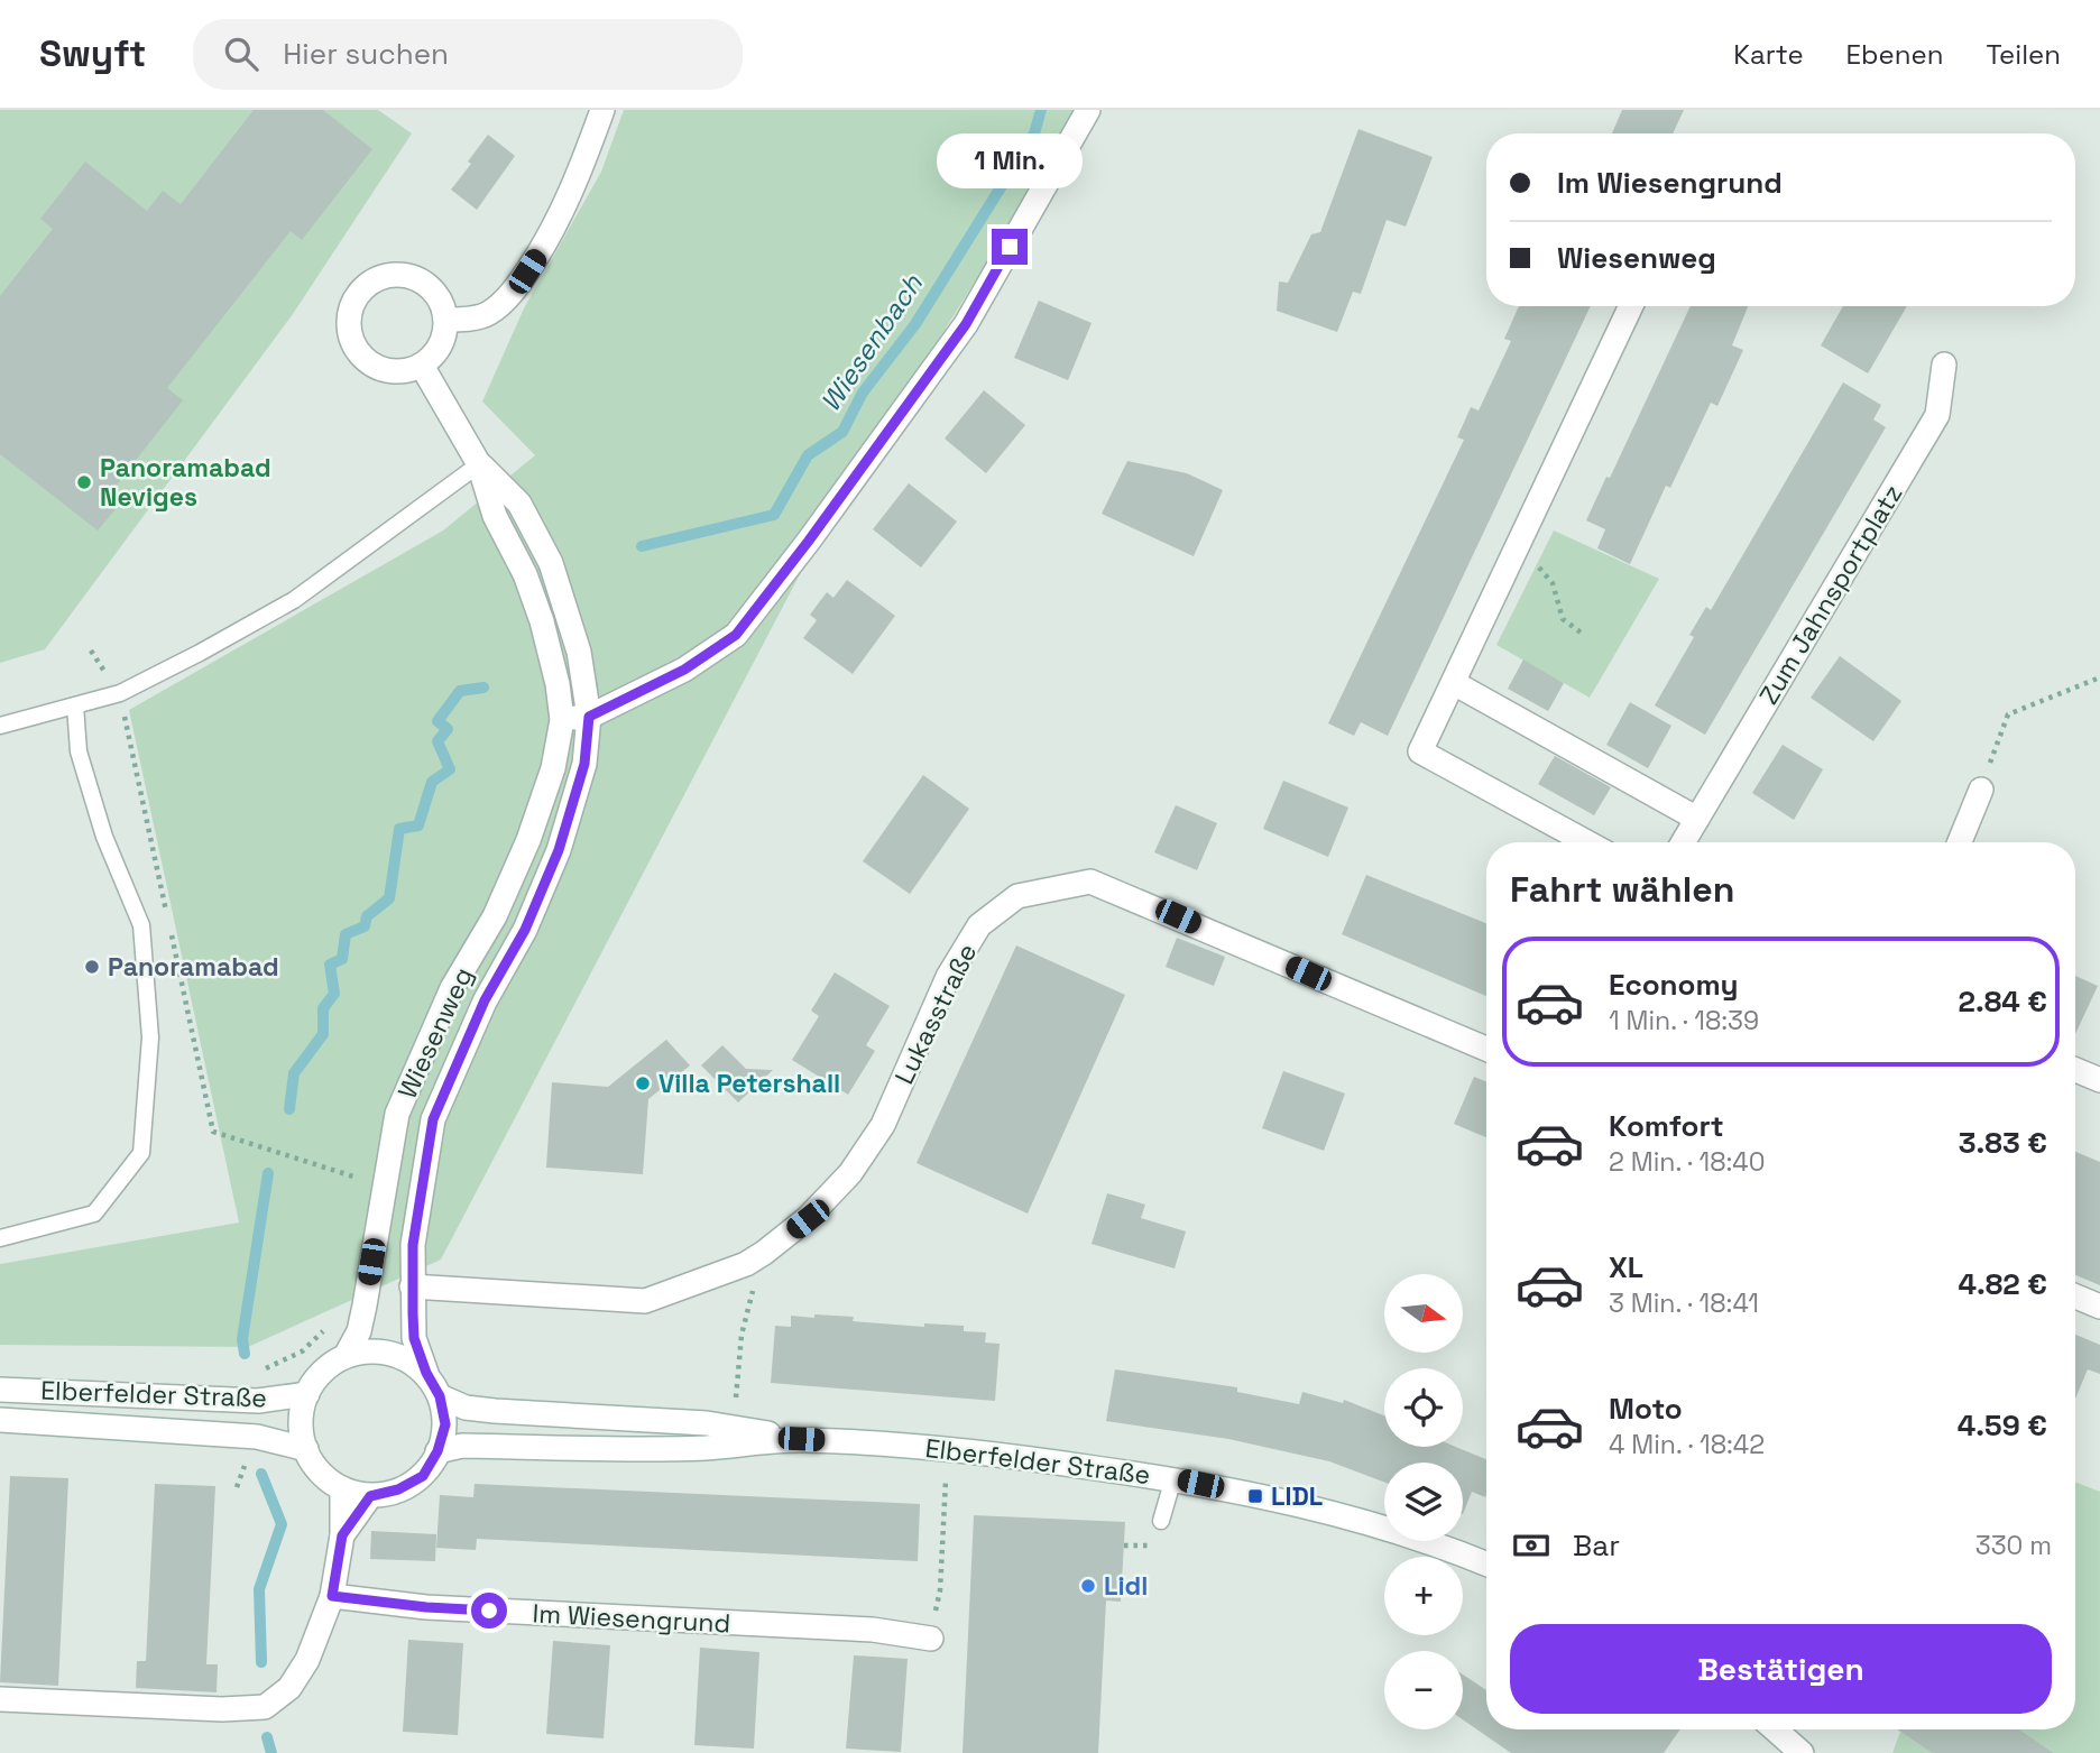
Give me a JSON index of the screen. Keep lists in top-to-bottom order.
{
  "streets": {
    "street": [
      "Zum Jahnsportplatz",
      "Lukasstraße",
      "Wiesenweg",
      "Elberfelder Straße",
      "Im Wiesengrund"
    ]
  },
  "crossings": [
    ["Lukasstraße", "Wiesenweg"],
    ["Wiesenweg", "Elberfelder Straße"]
  ],
  "water": ["Wiesenbach"],
  "places": {
    "other": [
      "Panoramabad Neviges",
      "Panoramabad",
      "Villa Petershall",
      "Lidl"
    ],
    "transit": ["LIDL"]
  },
  "north": "right",
  "page": {
    "header": "Swyft",
    "search": "Hier suchen",
    "nav": ["Karte", "Ebenen", "Teilen"],
    "bubble": "1 Min.",
    "banner": ["Im Wiesengrund", "Wiesenweg"],
    "heading": "Fahrt wählen",
    "list": [
      {
        "name": "Economy",
        "note": "1 Min. · 18:39",
        "value": "2.84 €"
      },
      {
        "name": "Komfort",
        "note": "2 Min. · 18:40",
        "value": "3.83 €"
      },
      {
        "name": "XL",
        "note": "3 Min. · 18:41",
        "value": "4.82 €"
      },
      {
        "name": "Moto",
        "note": "4 Min. · 18:42",
        "value": "4.59 €"
      }
    ],
    "map_buttons": ["+", "−"],
    "pay": ["Bar", "330 m"],
    "buttons": "Bestätigen"
  }
}
